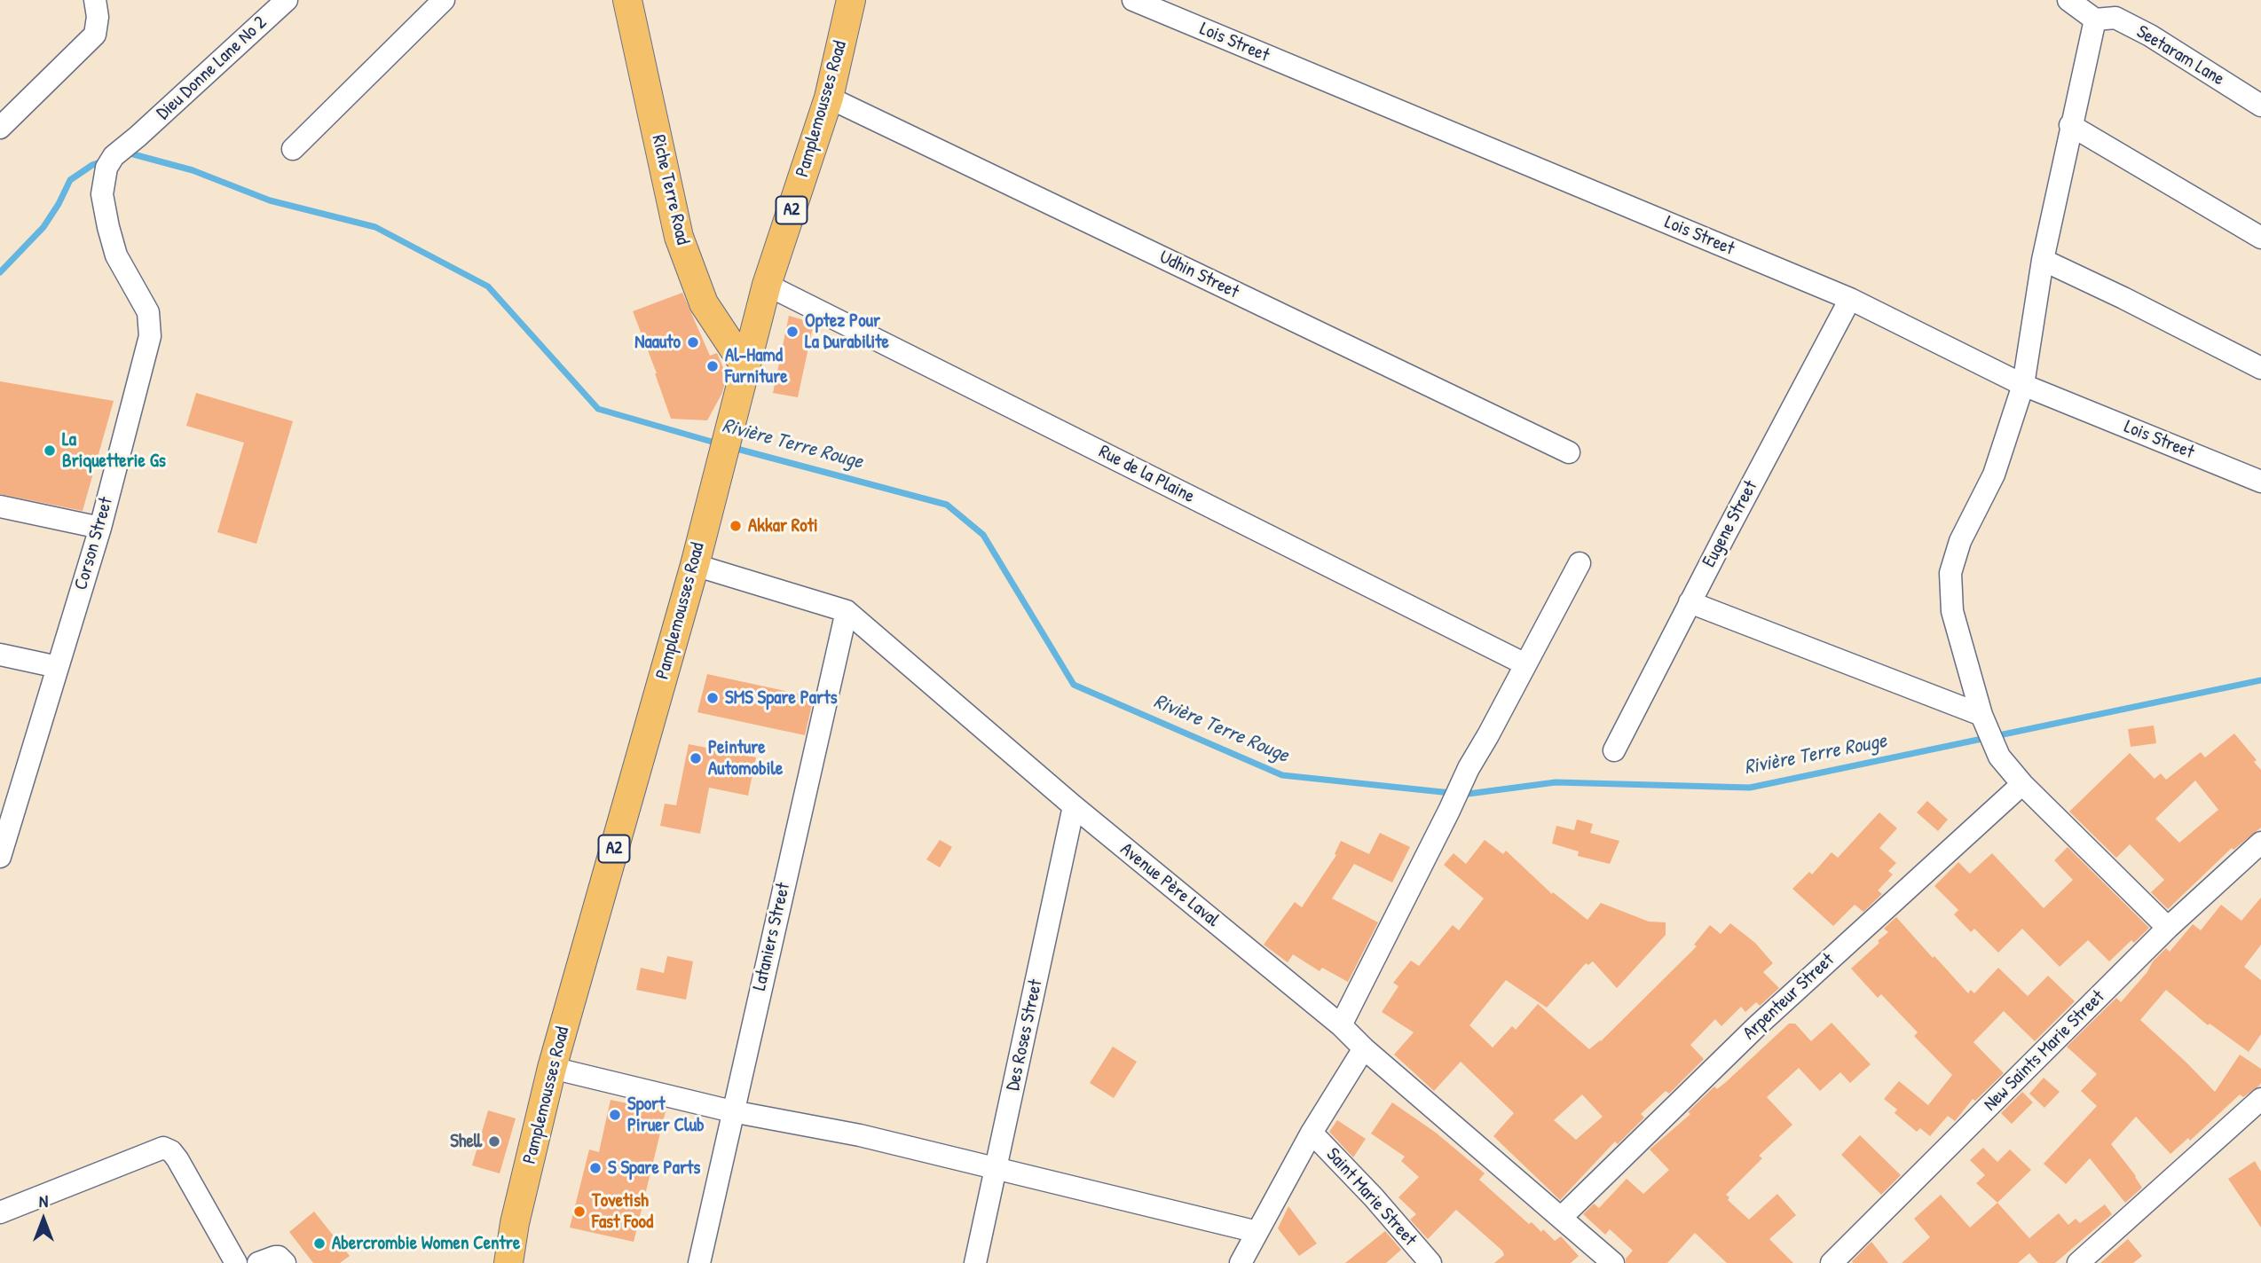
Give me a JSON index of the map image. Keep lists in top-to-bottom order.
{
  "streets": {
    "main road": ["Pamplemousses Road", "Riche Terre Road", "A2"],
    "street": [
      "Lois Street",
      "Seetaram Lane",
      "Dieu Donne Lane No 2",
      "Udhin Street",
      "Rue de la Plaine",
      "Eugene Street",
      "Corson Street",
      "Avenue Père Laval",
      "Lataniers Street",
      "Arpenteur Street",
      "Des Roses Street",
      "New Saints Marie Street",
      "Saint Marie Street"
    ]
  },
  "crossings": [
    ["Lois Street", "Eugene Street"],
    ["Dieu Donne Lane No 2", "Corson Street"],
    ["Pamplemousses Road", "Riche Terre Road"],
    ["Pamplemousses Road", "Udhin Street"],
    ["Pamplemousses Road", "Rue de la Plaine"],
    ["Pamplemousses Road", "Avenue Père Laval"],
    ["Avenue Père Laval", "Lataniers Street"],
    ["Avenue Père Laval", "Arpenteur Street"],
    ["Avenue Père Laval", "Des Roses Street"]
  ],
  "water": ["Rivière Terre Rouge"],
  "places": [
    "Optez Pour La Durabilite",
    "Naauto",
    "Al-Hamd Furniture",
    "La Briquetterie Gs",
    "Akkar Roti",
    "SMS Spare Parts",
    "Peinture Automobile",
    "Sport Piruer Club",
    "Shell",
    "S Spare Parts",
    "Tovetish Fast Food",
    "Abercrombie Women Centre"
  ],
  "north": "top"
}
